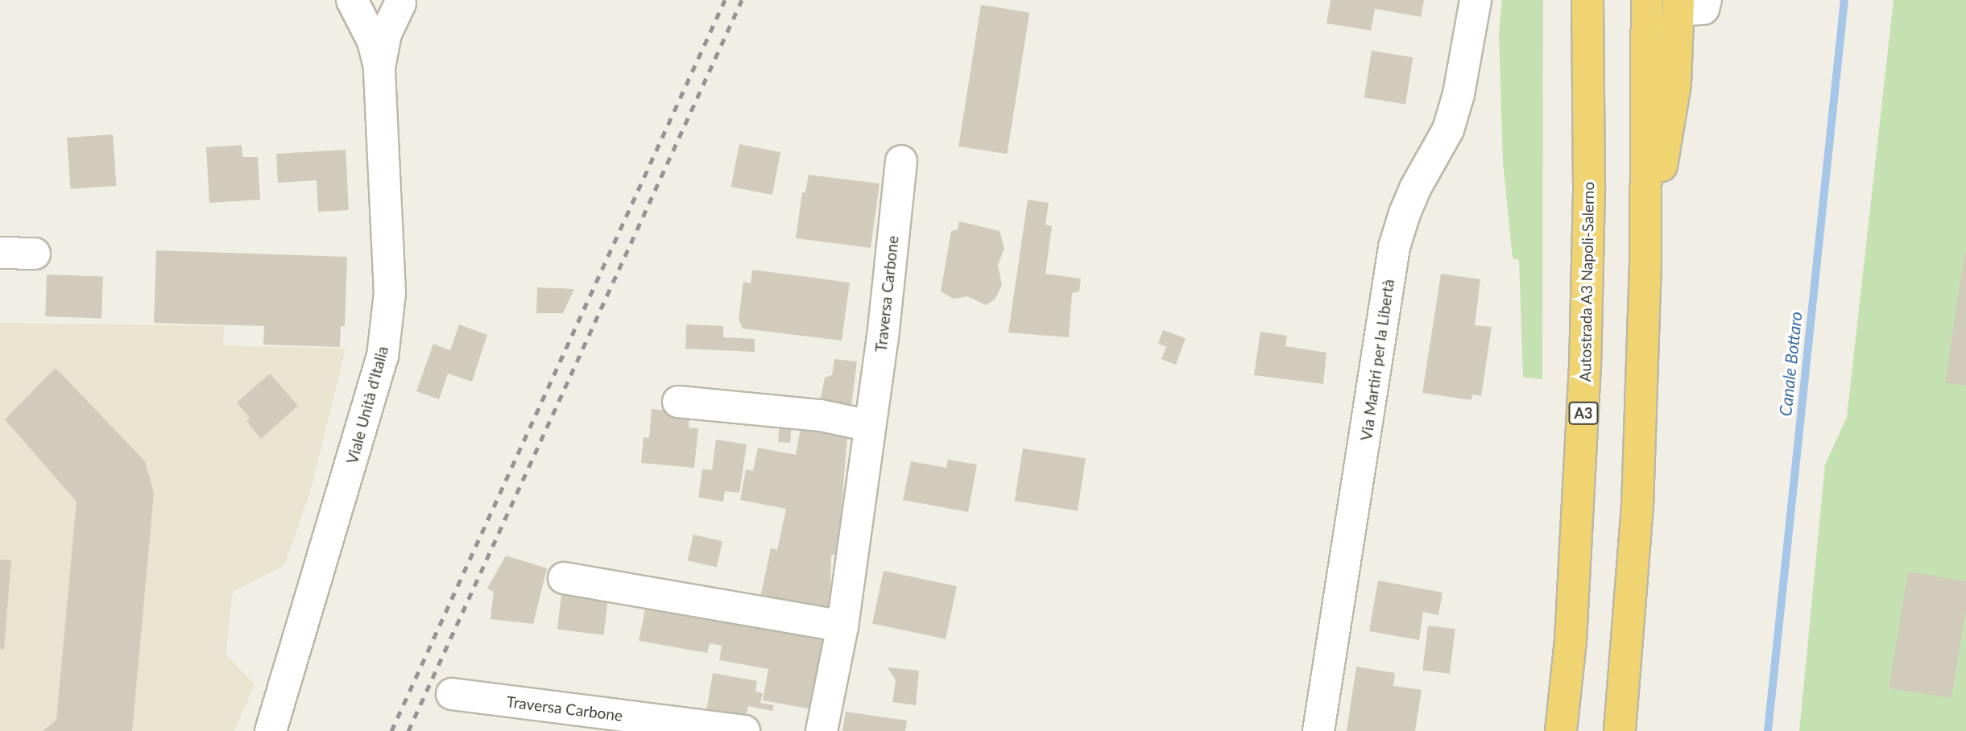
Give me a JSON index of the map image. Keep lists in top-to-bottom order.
{
  "streets": {
    "highway": ["Autostrada A3 Napoli-Salerno", "A3"],
    "street": ["Traversa Carbone", "Via Martiri per la Libertà", "Viale Unità d'Italia"]
  },
  "water": ["Canale Bottaro"]
}
